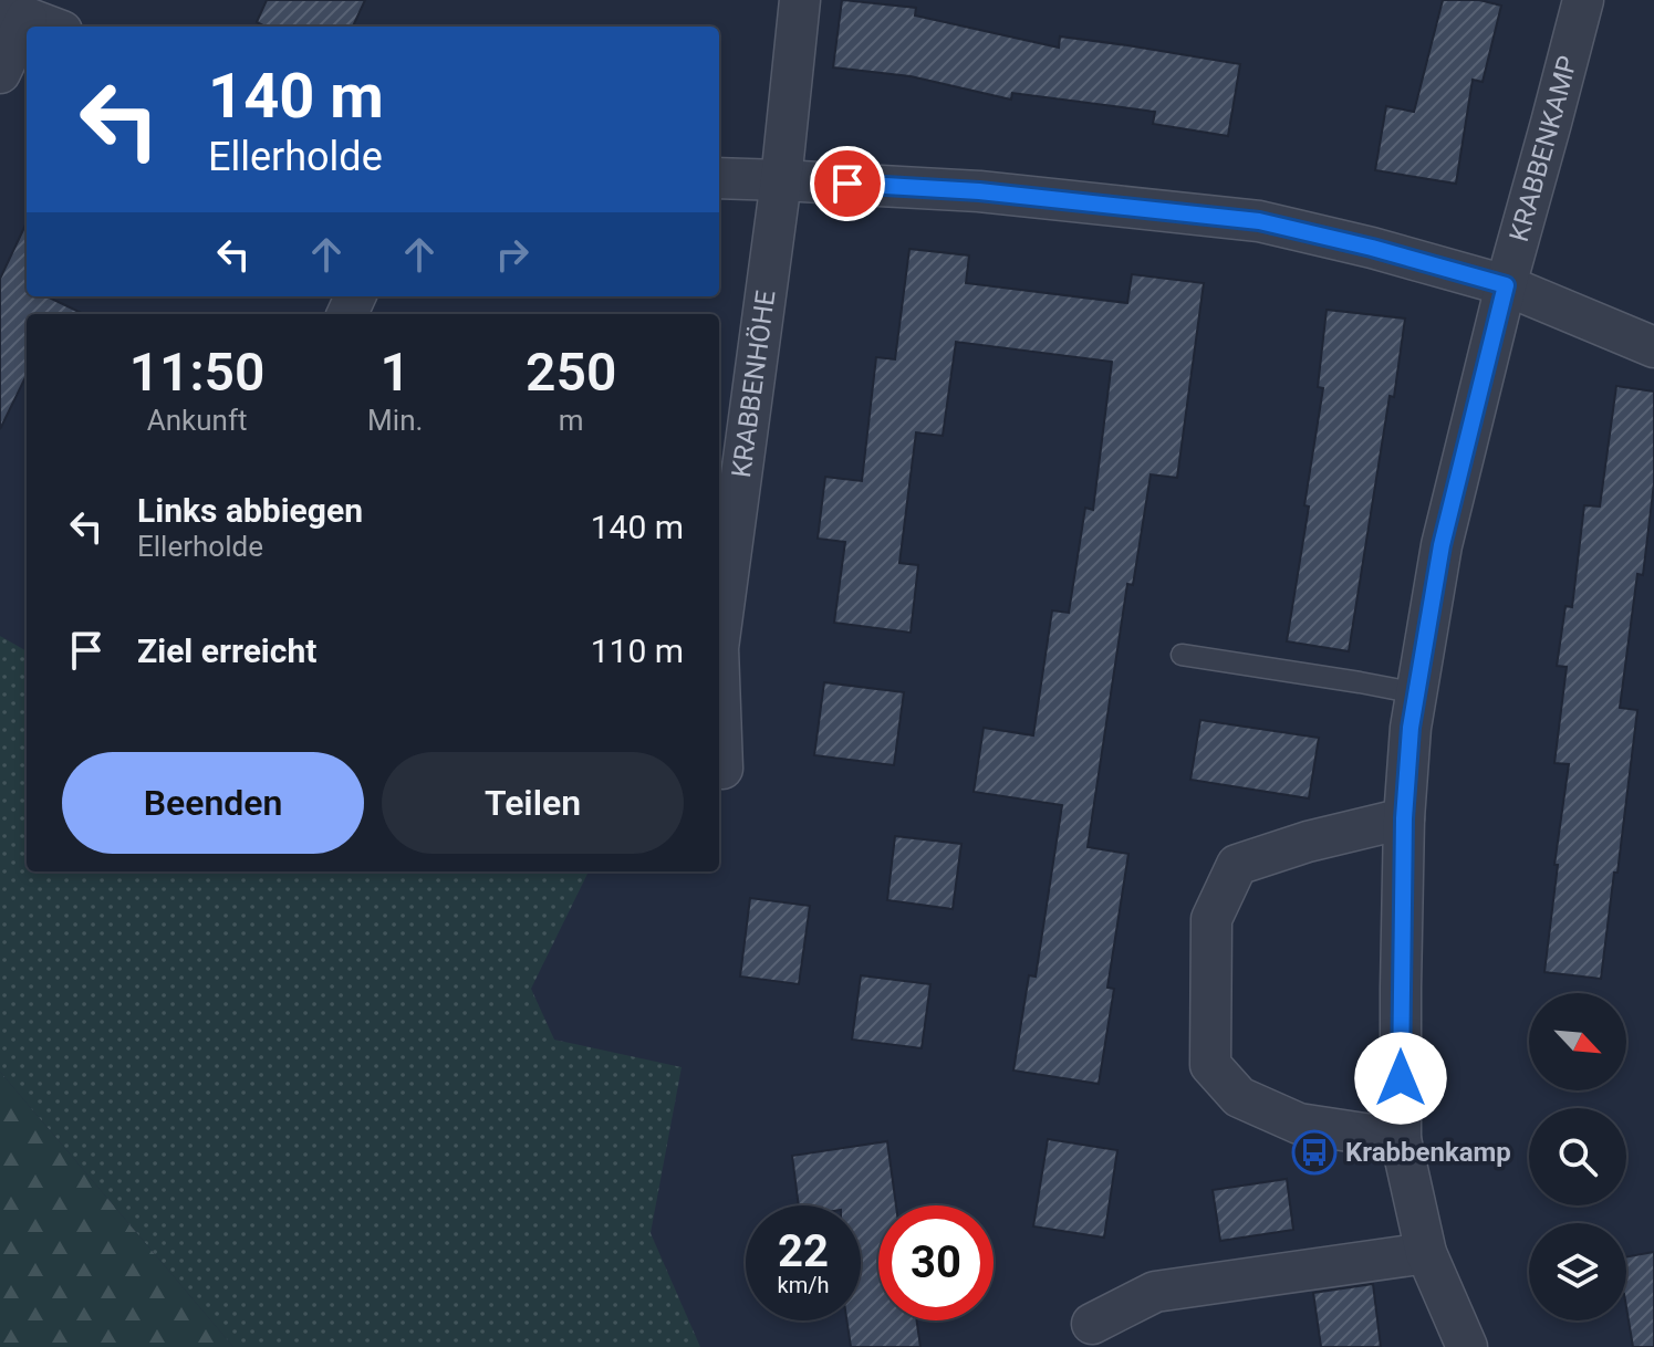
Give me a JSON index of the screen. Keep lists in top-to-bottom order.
{
  "streets": {
    "street": ["KRABBENKAMP", "KRABBENHÖHE"]
  },
  "places": {
    "bus stop": ["Krabbenkamp"]
  },
  "north": "bottom right",
  "page": {
    "turn": ["140 m", "Ellerholde"],
    "eta": [
      "11:50",
      "Ankunft",
      "1",
      "Min.",
      "250",
      "m"
    ],
    "list": [
      {
        "name": "Links abbiegen",
        "note": "Ellerholde",
        "value": "140 m"
      },
      {
        "name": "Ziel erreicht",
        "value": "110 m"
      }
    ],
    "buttons": ["Beenden", "Teilen"],
    "speed": "22 km/h",
    "limit": "30"
  }
}
